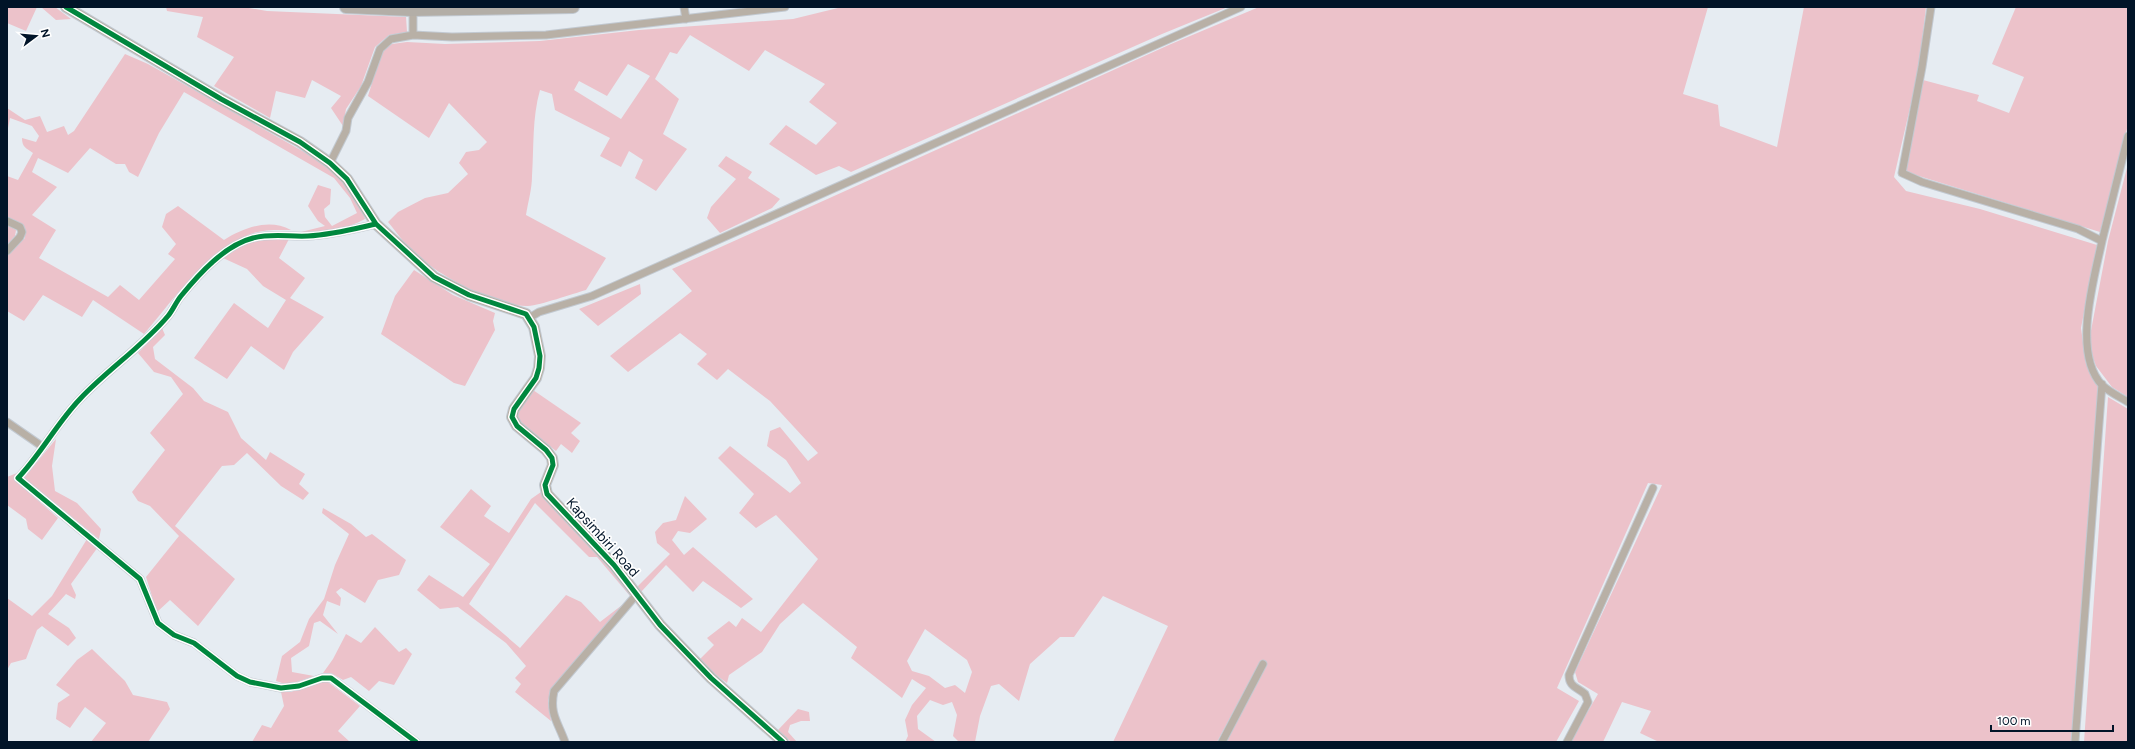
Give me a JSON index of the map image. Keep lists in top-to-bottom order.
{
  "streets": {
    "street": ["Kapsimbiri Road"]
  },
  "scale_bar": "100 m",
  "north": "right"
}
